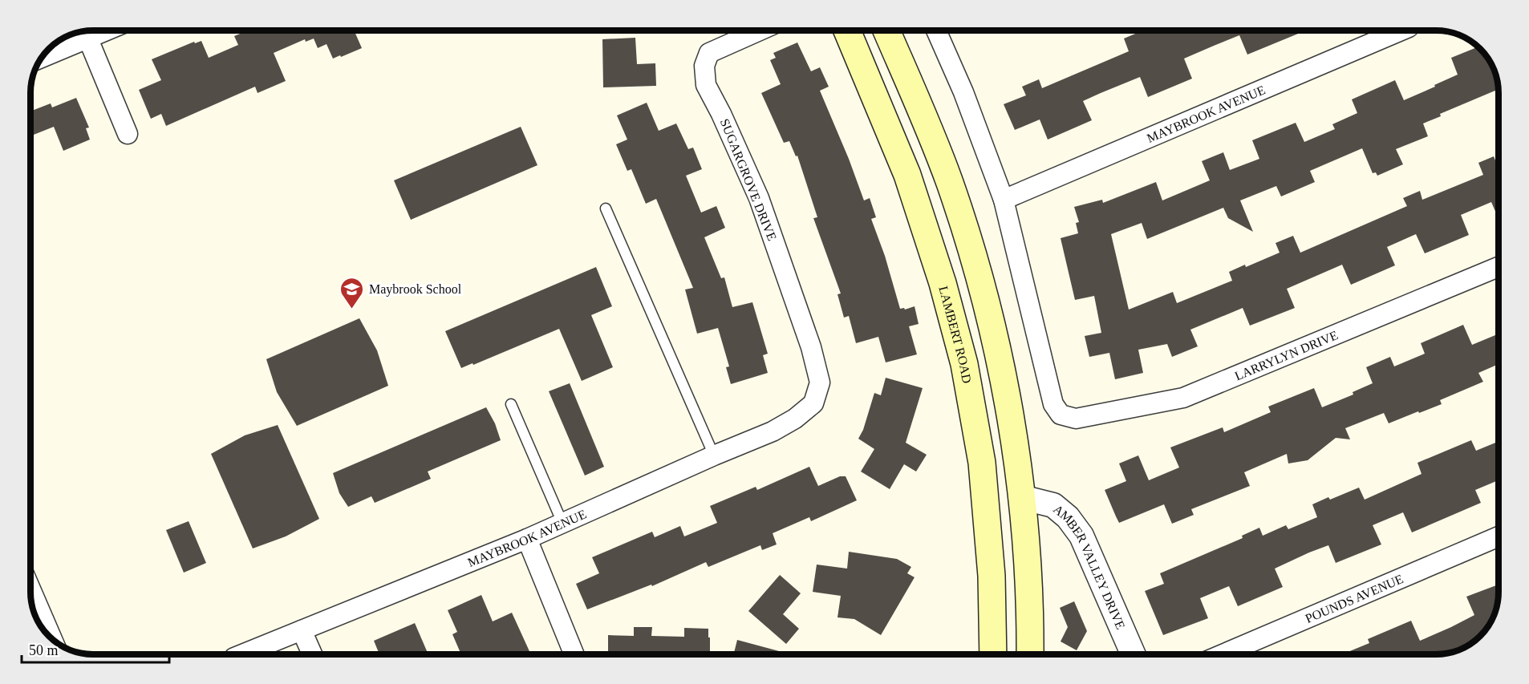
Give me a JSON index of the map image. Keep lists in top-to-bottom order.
{
  "streets": {
    "main road": ["LAMBERT ROAD"],
    "street": [
      "MAYBROOK AVENUE",
      "SUGARGROVE DRIVE",
      "LARRYLYN DRIVE",
      "AMBER VALLEY DRIVE",
      "POUNDS AVENUE"
    ]
  },
  "crossings": [
    ["MAYBROOK AVENUE", "SUGARGROVE DRIVE"],
    ["MAYBROOK AVENUE", "LARRYLYN DRIVE"]
  ],
  "places": {
    "school or university": ["Maybrook School"]
  },
  "scale_bar": "50 m"
}
